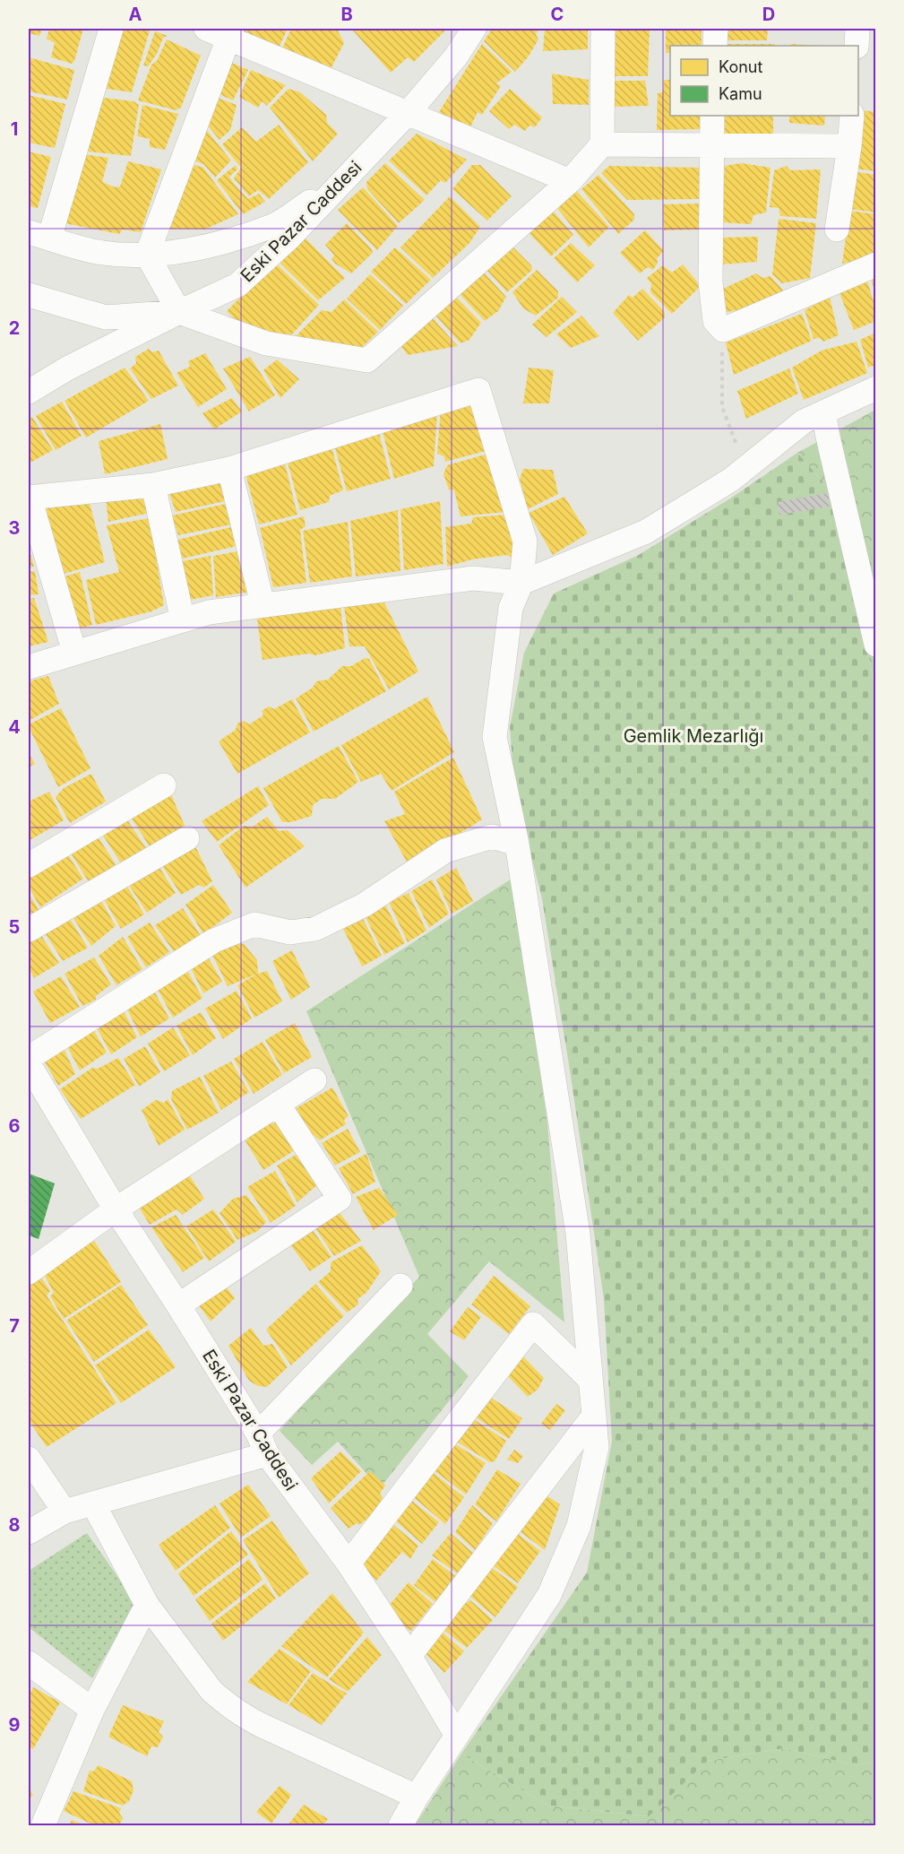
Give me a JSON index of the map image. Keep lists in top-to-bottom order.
{
  "streets": {
    "street": ["Eski Pazar Caddesi"]
  },
  "parks": ["Gemlik Mezarlığı"],
  "legend": ["Konut", "Kamu"],
  "grid": {
    "columns": [
      "A",
      "B",
      "C",
      "D"
    ],
    "rows": [
      "1",
      "2",
      "3",
      "4",
      "5",
      "6",
      "7",
      "8",
      "9"
    ]
  }
}
